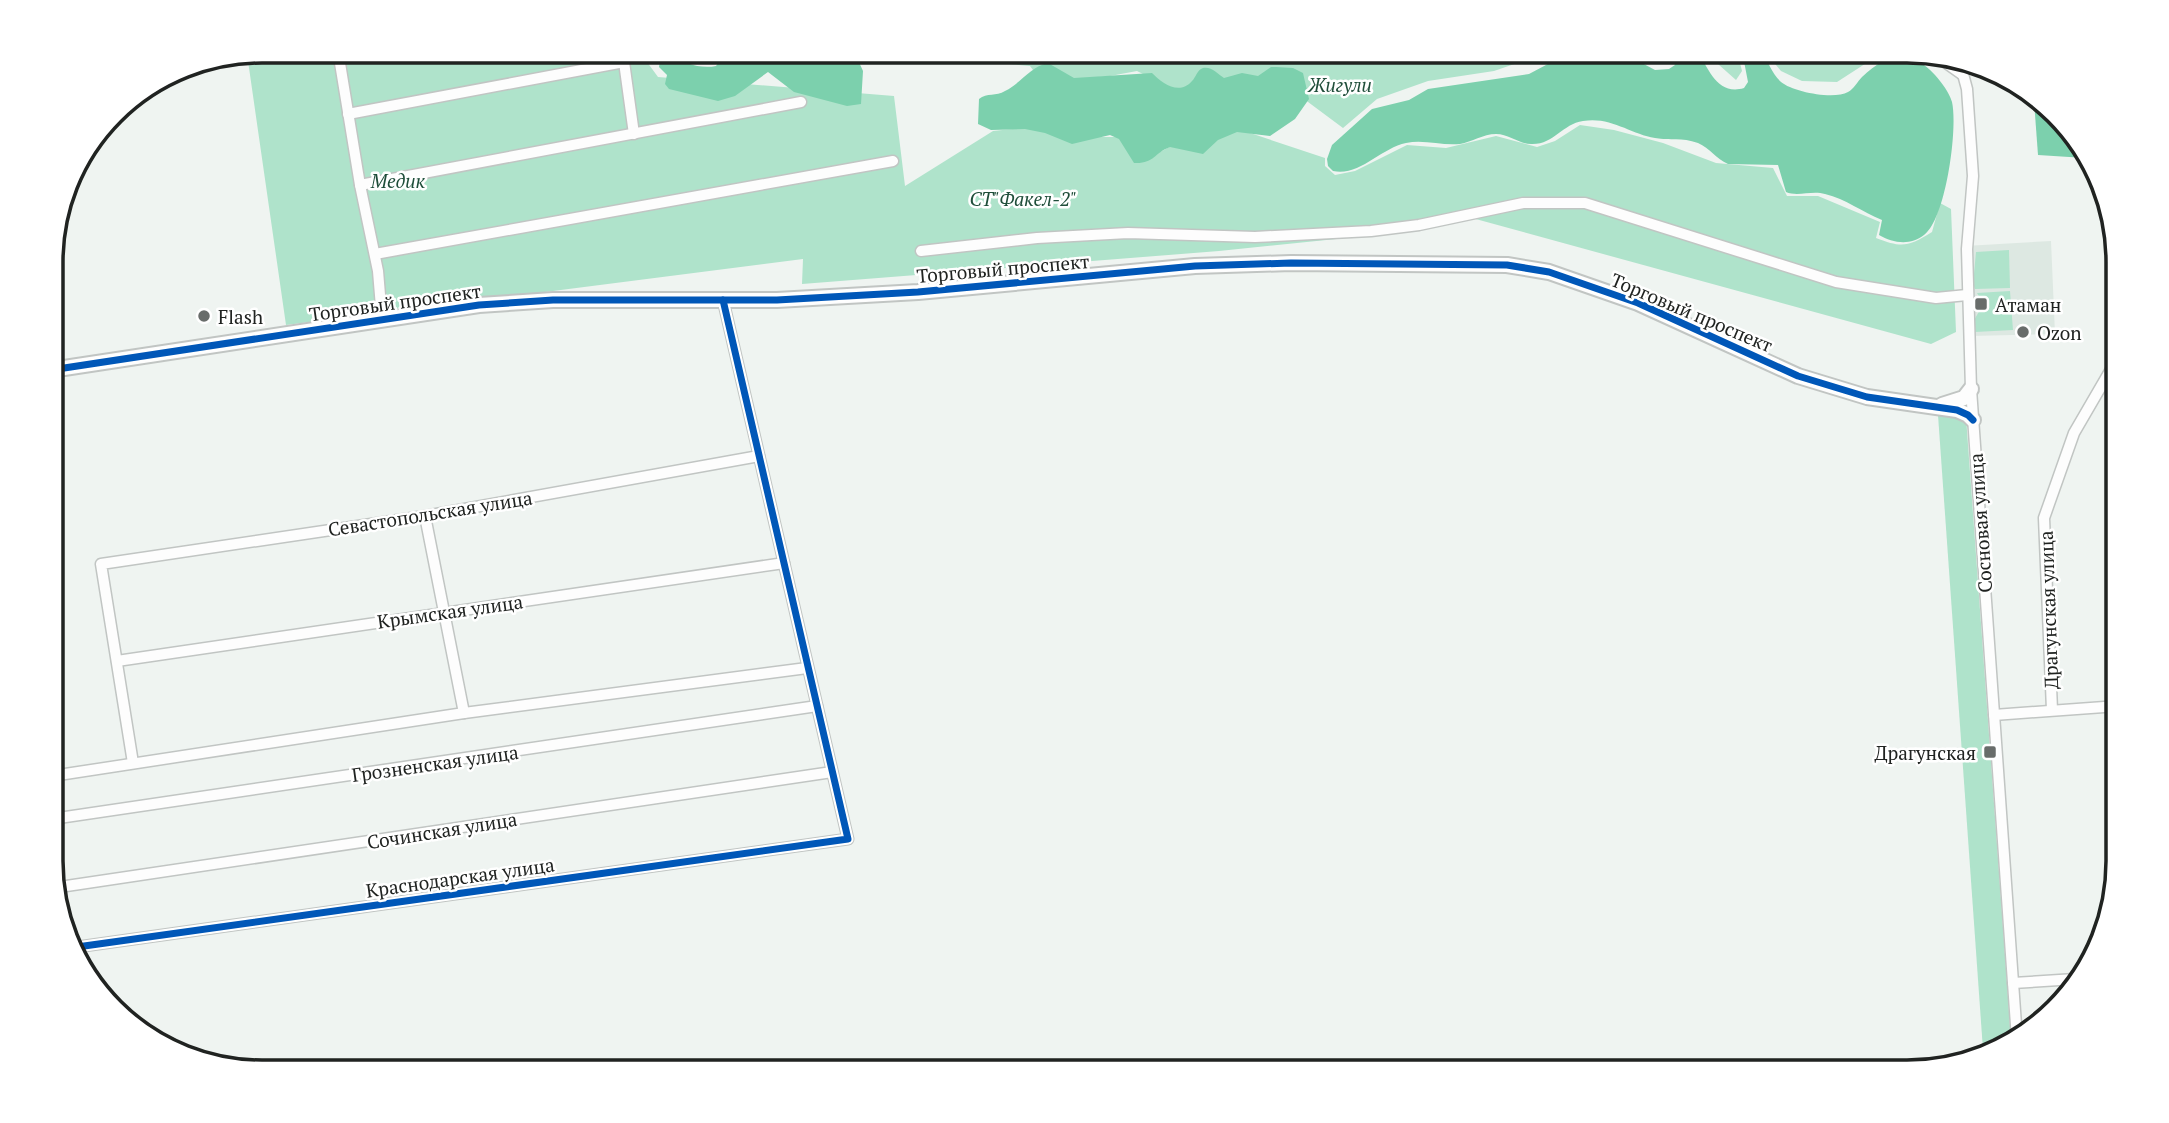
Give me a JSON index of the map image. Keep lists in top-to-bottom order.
{
  "streets": {
    "street": [
      "Торговый проспект",
      "Севастопольская улица",
      "Сосновая улица",
      "Драгунская улица",
      "Крымская улица",
      "Грозненская улица",
      "Сочинская улица",
      "Краснодарская улица"
    ]
  },
  "crossings": [
    ["Торговый проспект", "Сосновая улица"],
    ["Севастопольская улица", "Крымская улица"],
    ["Сочинская улица", "Краснодарская улица"]
  ],
  "parks": ["Жигули", "Медик", "СТ\"Факел-2\""],
  "places": {
    "transit": ["Атаман", "Драгунская"],
    "other": ["Flash", "Ozon"]
  }
}
